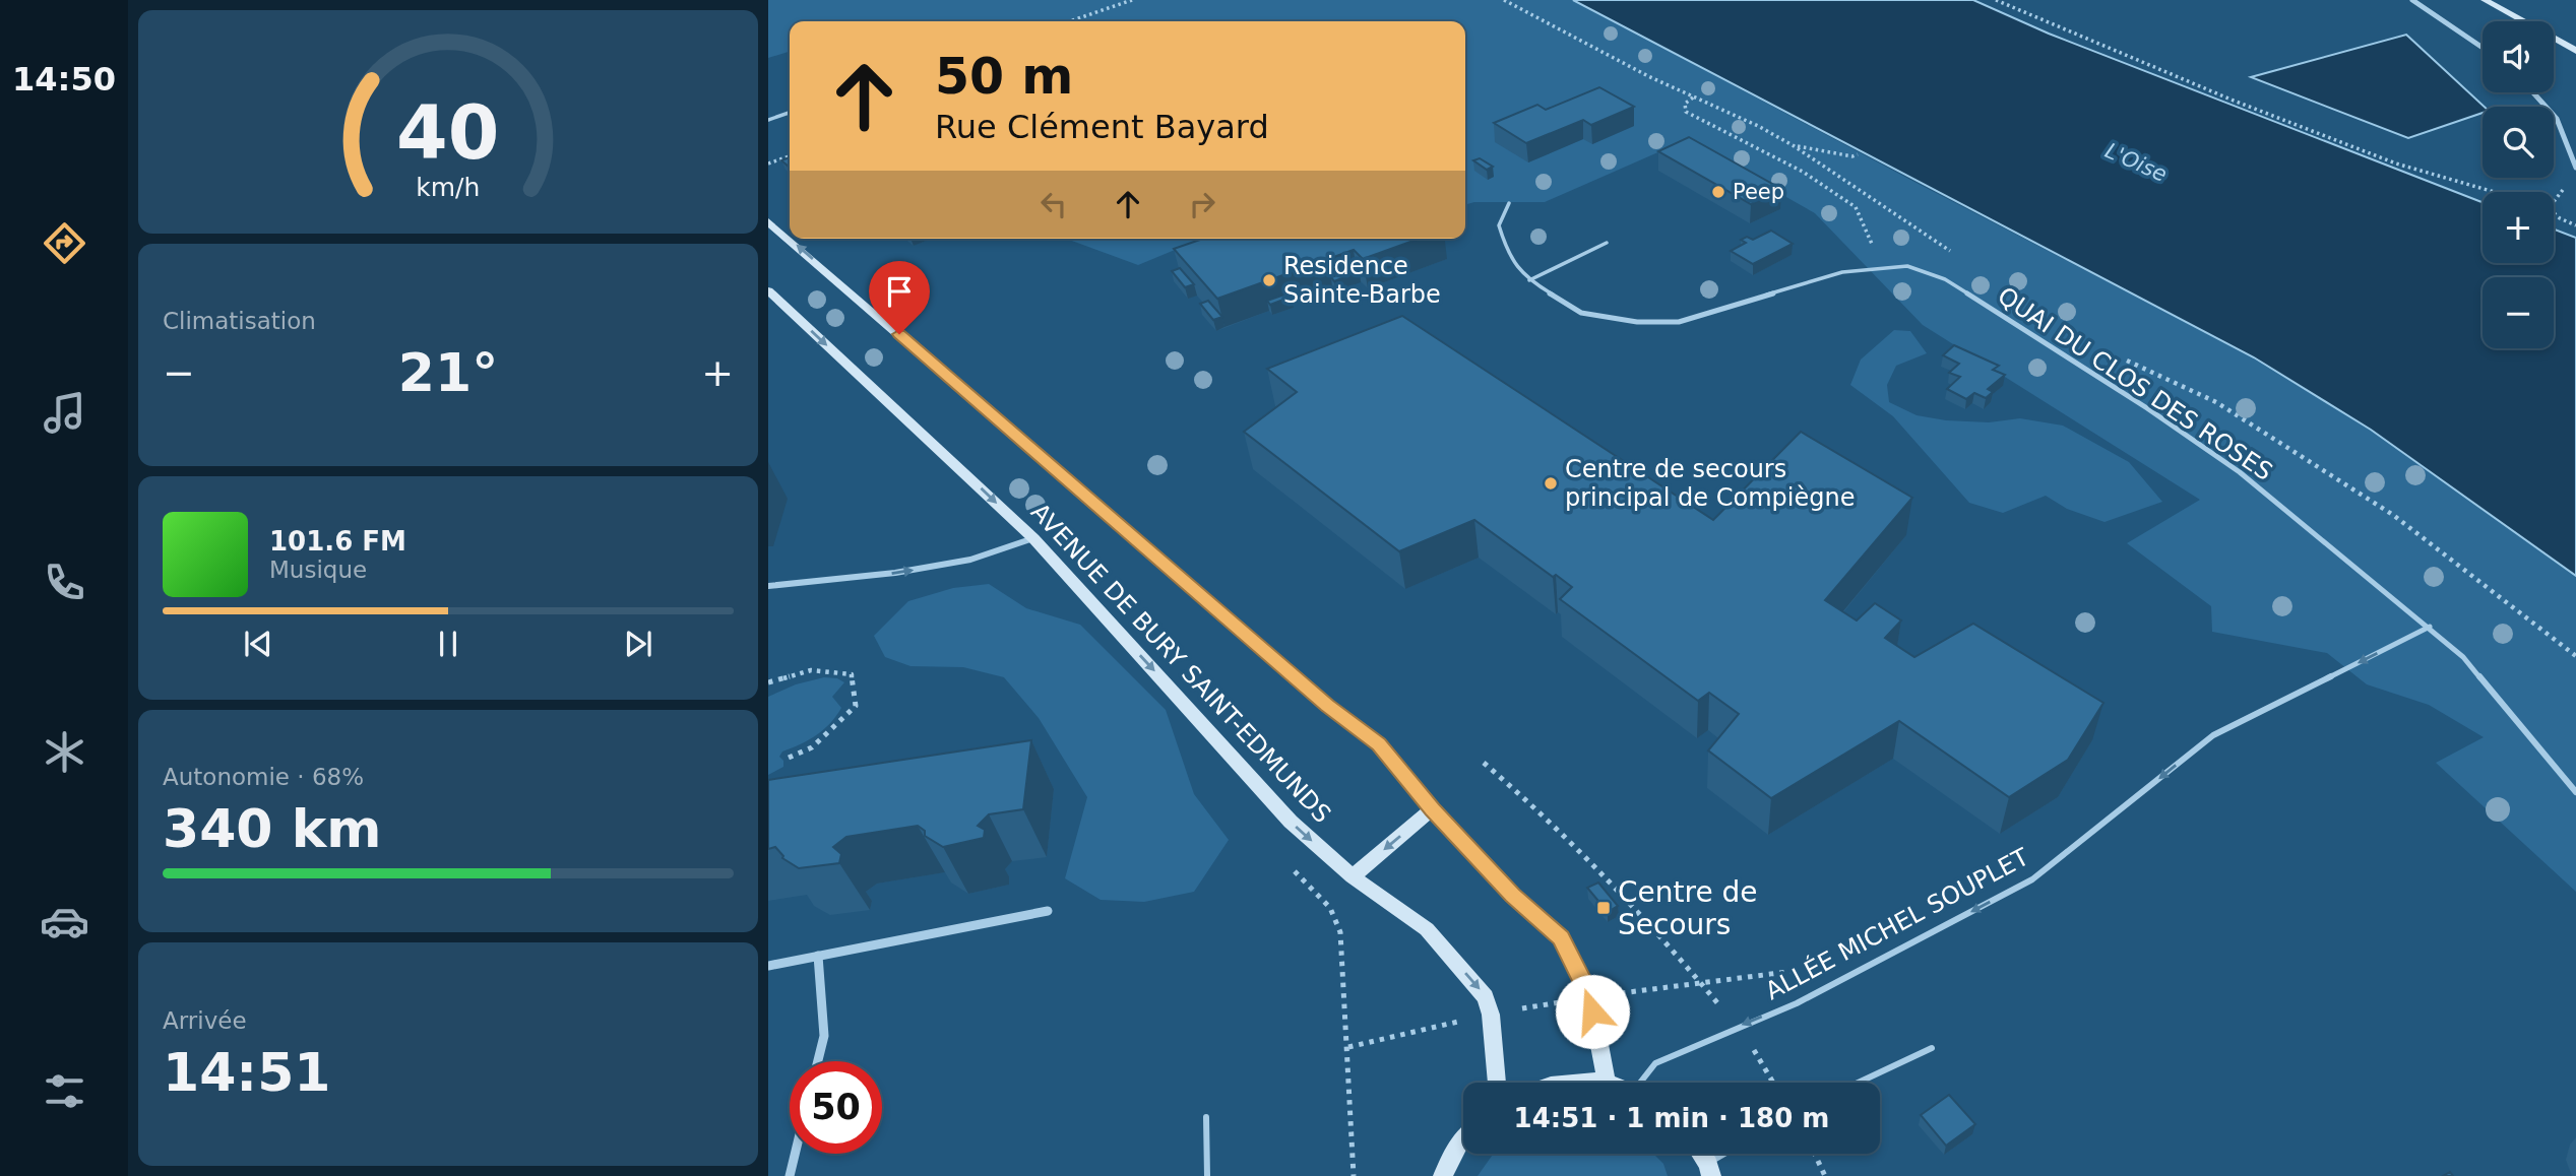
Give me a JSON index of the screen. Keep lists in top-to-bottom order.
{
  "streets": {
    "main road": ["AVENUE DE BURY SAINT-EDMUNDS"],
    "lane": ["QUAI DU CLOS DES ROSES", "ALLÉE MICHEL SOUPLET"]
  },
  "crossings": [
    ["QUAI DU CLOS DES ROSES", "ALLÉE MICHEL SOUPLET"]
  ],
  "one_way": ["ALLÉE MICHEL SOUPLET"],
  "water": ["L'Oise"],
  "places": {
    "other": ["Peep", "Residence Sainte-Barbe", "Centre de secours principal de Compiègne"],
    "transit": ["Centre de Secours"]
  },
  "page": {
    "tabs": "14:50",
    "map_buttons": ["+", "−"],
    "turn": ["50 m", "Rue Clément Bayard"],
    "tile": [
      "Climatisation",
      ["Autonomie · 68%", "340 km"],
      ["Arrivée", "14:51"]
    ],
    "heat": ["−", "21°", "+"],
    "song": ["101.6 FM", "Musique"],
    "limit": "50",
    "trip": "14:51 · 1 min · 180 m",
    "gauge": ["40", "km/h"]
  }
}
